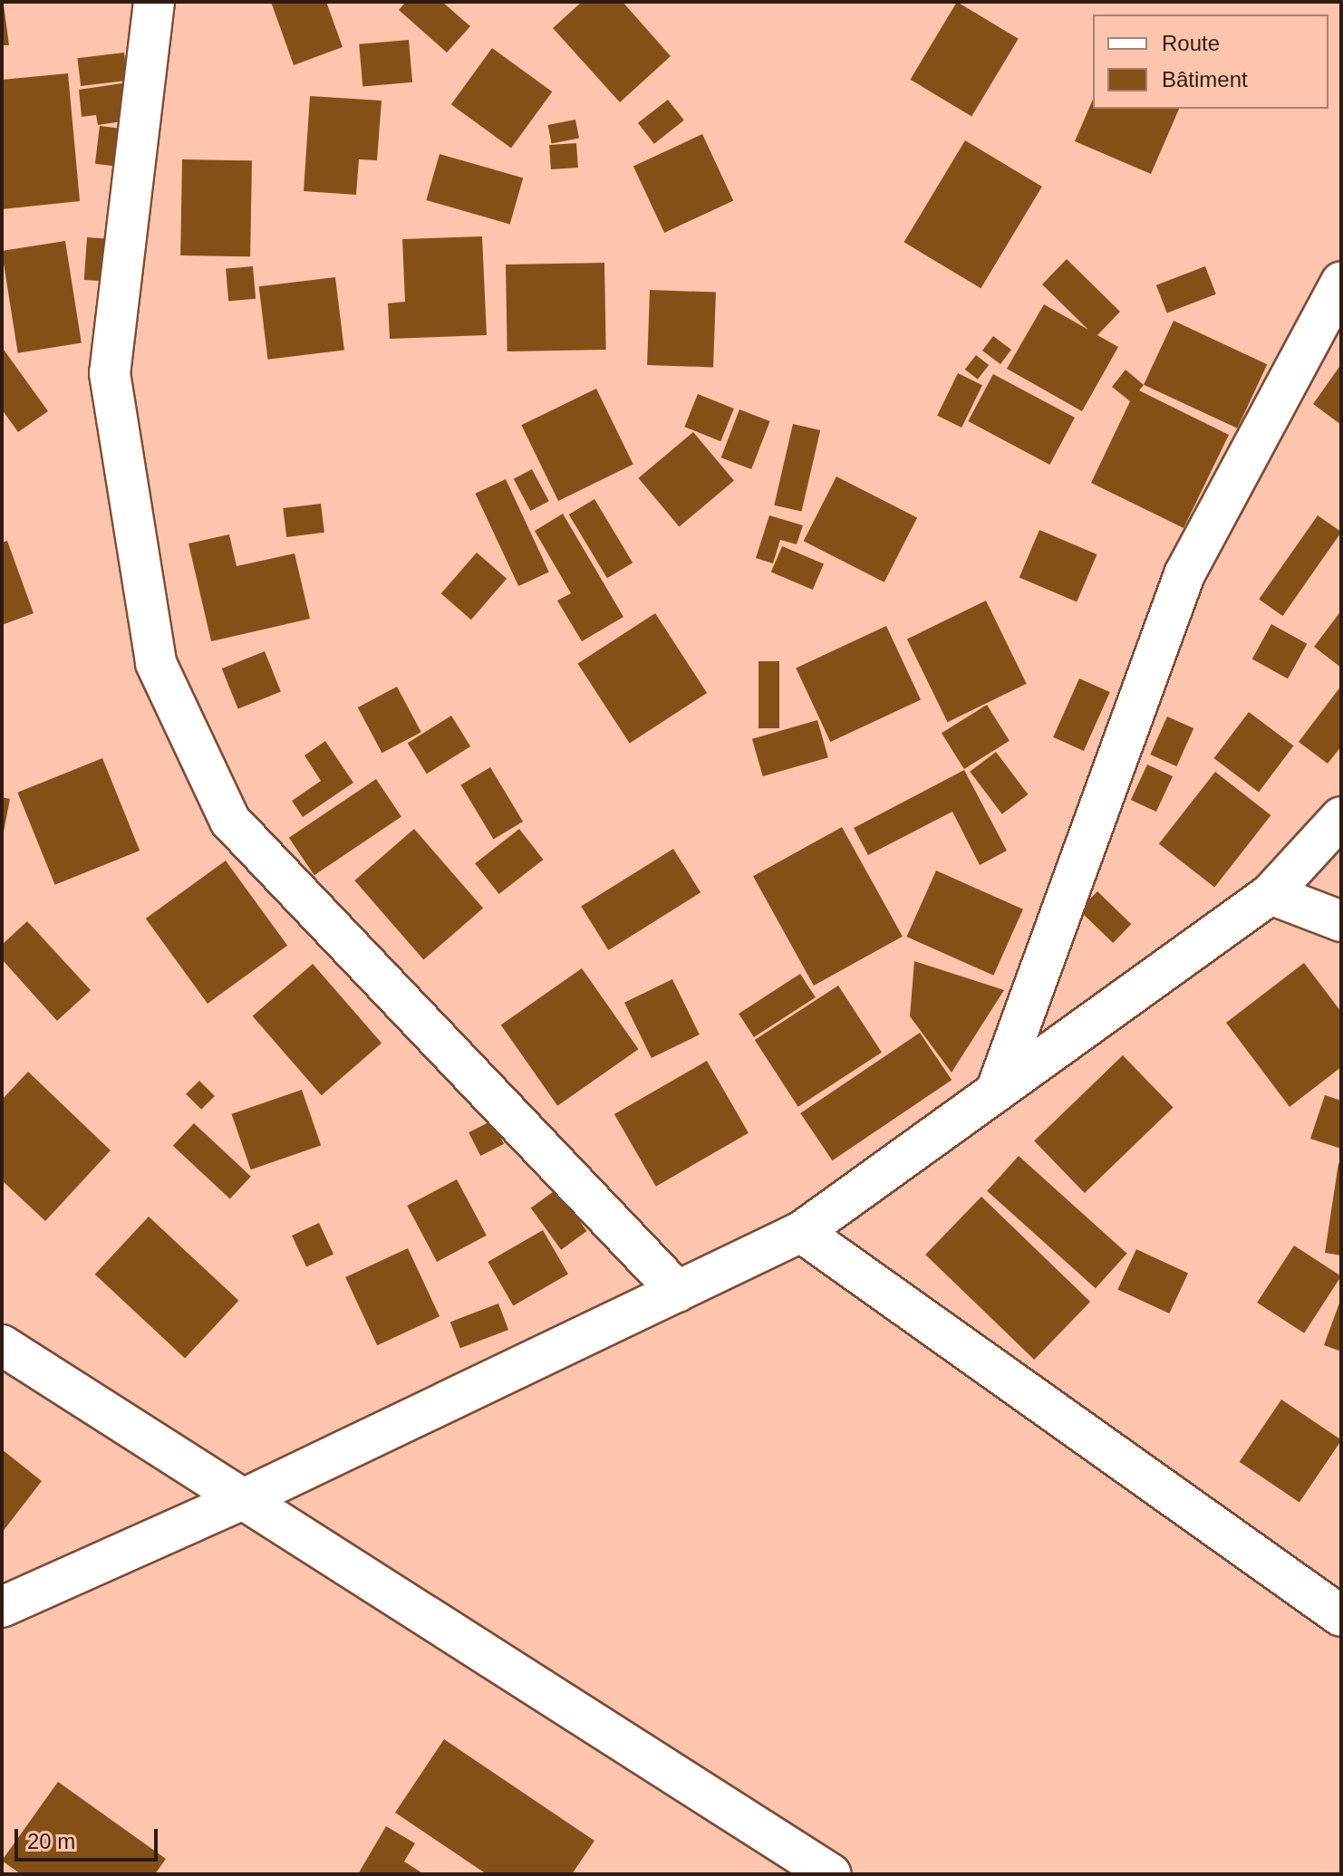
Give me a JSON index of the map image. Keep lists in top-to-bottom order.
{
  "legend": ["Route", "Bâtiment"],
  "scale_bar": "20 m"
}
